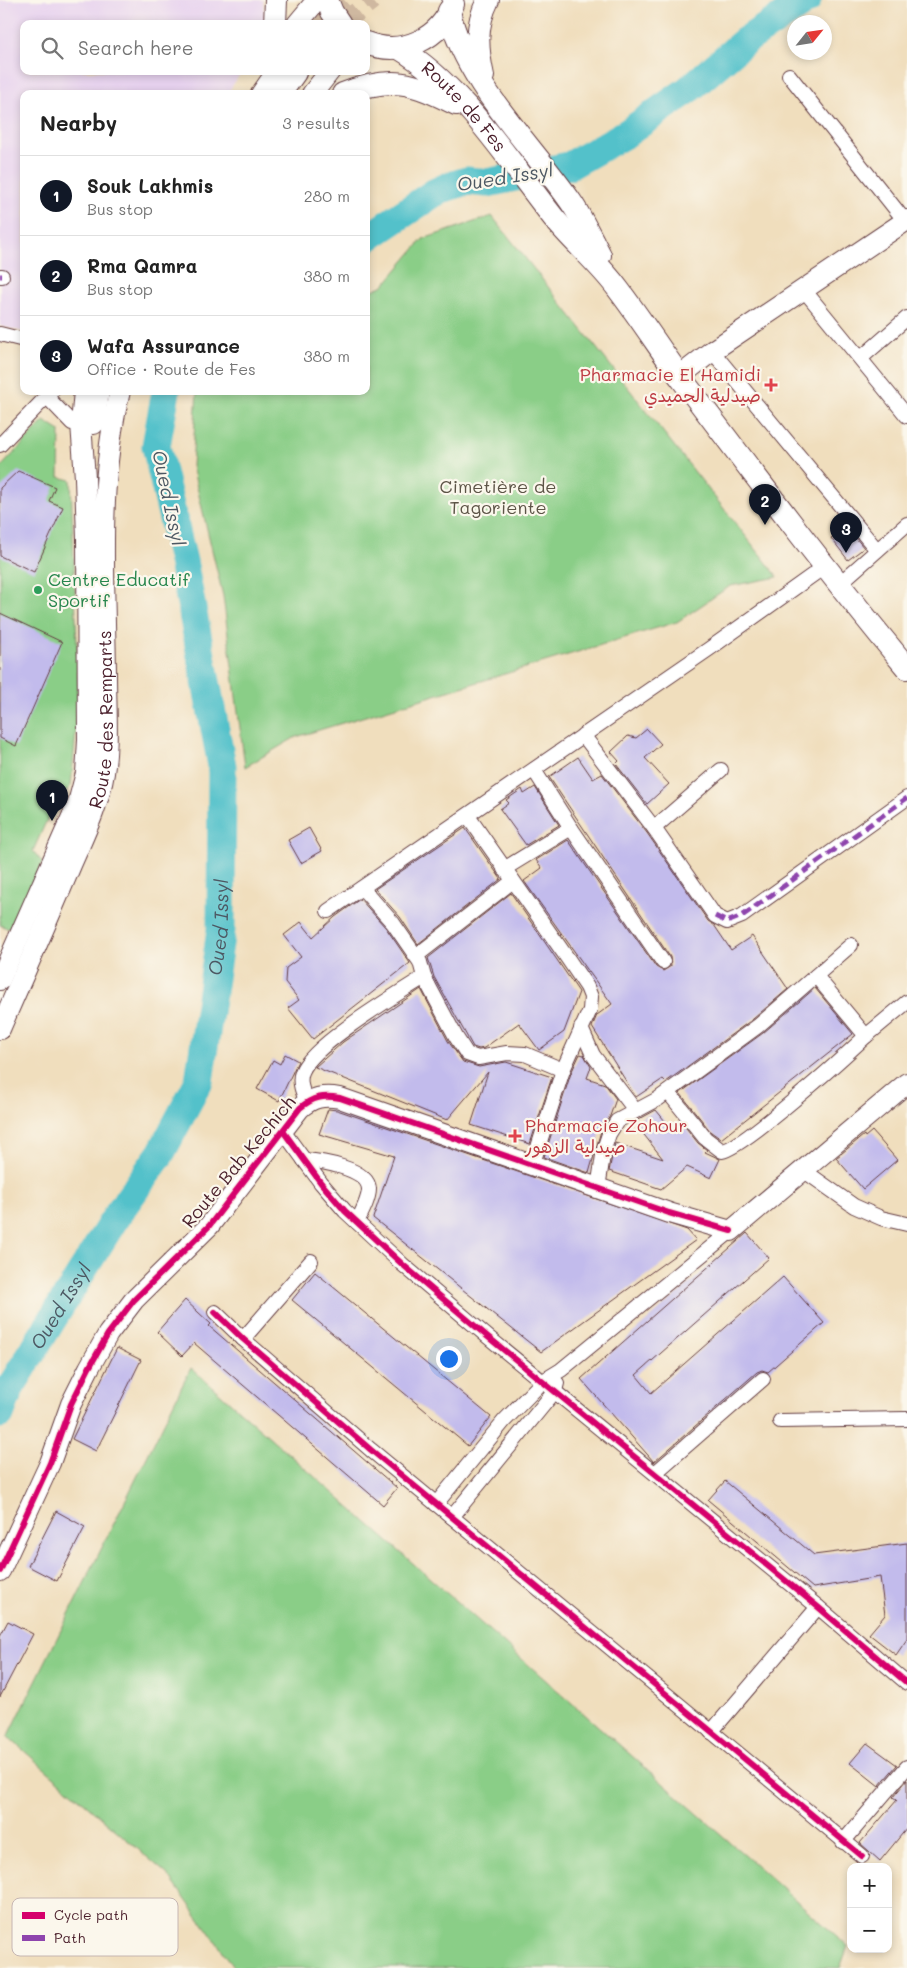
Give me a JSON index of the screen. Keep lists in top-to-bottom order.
{
  "streets": {
    "main road": ["Route de Fes"],
    "street": ["Route des Remparts", "Route Bab Kechich"]
  },
  "water": ["Oued Issyl"],
  "parks": ["Cimetière de Tagoriente"],
  "places": {
    "health": ["Pharmacie El Hamidi صيدلية الحميدي", "Pharmacie Zohour صيدلية الزهور"],
    "other": ["Centre Educatif Sportif"]
  },
  "legend": ["Cycle path", "Path"],
  "north": "top right",
  "page": {
    "search": "Search here",
    "heading": ["Nearby", "3 results"],
    "list": [
      {
        "mark": "1",
        "name": "Souk Lakhmis",
        "note": "Bus stop",
        "value": "280 m"
      },
      {
        "mark": "2",
        "name": "Rma Qamra",
        "note": "Bus stop",
        "value": "380 m"
      },
      {
        "mark": "3",
        "name": "Wafa Assurance",
        "note": "Office · Route de Fes",
        "value": "380 m"
      }
    ],
    "pins": ["2", "3", "1"],
    "map_buttons": ["+", "−"]
  }
}
